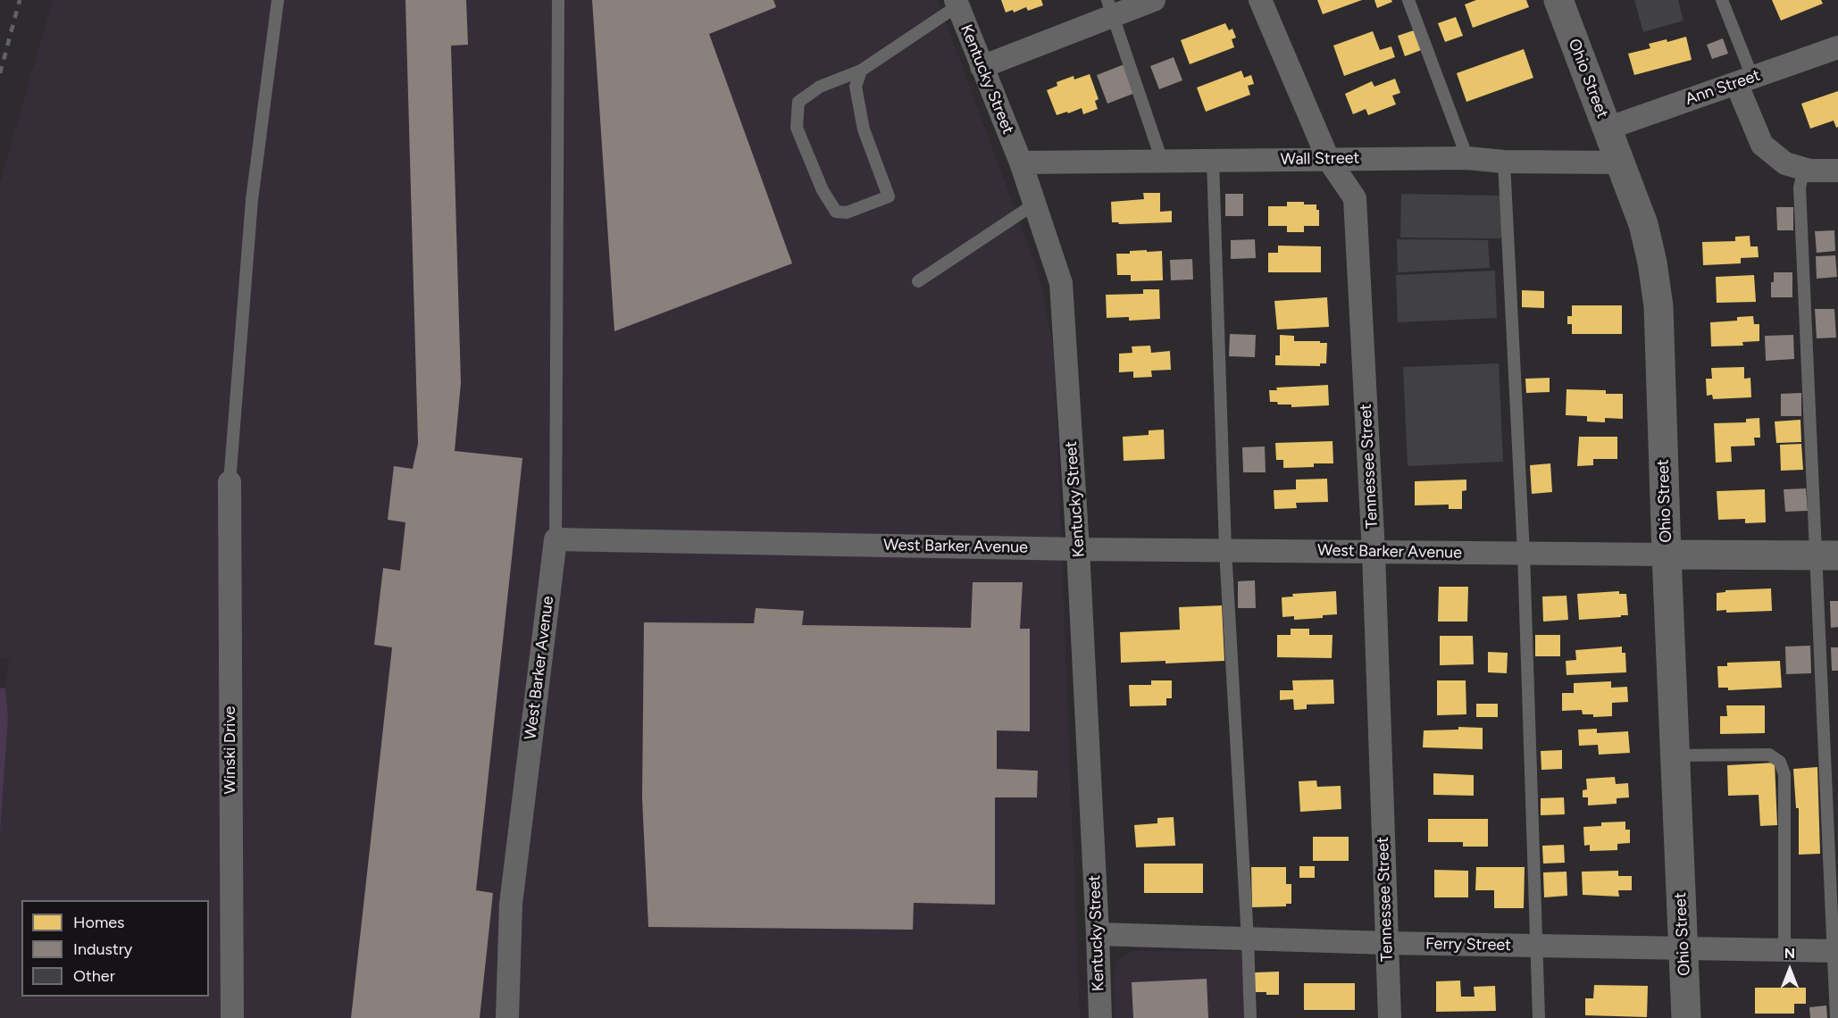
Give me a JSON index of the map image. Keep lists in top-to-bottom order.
{
  "streets": {
    "street": [
      "Ohio Street",
      "Kentucky Street",
      "Ann Street",
      "Wall Street",
      "Tennessee Street",
      "West Barker Avenue",
      "Winski Drive",
      "Ferry Street"
    ]
  },
  "crossings": [
    ["Ohio Street", "Ann Street"],
    ["Ohio Street", "Wall Street"],
    ["Ohio Street", "West Barker Avenue"],
    ["Ohio Street", "Ferry Street"],
    ["Kentucky Street", "Wall Street"],
    ["Kentucky Street", "West Barker Avenue"],
    ["Kentucky Street", "Ferry Street"],
    ["Wall Street", "Tennessee Street"],
    ["Tennessee Street", "West Barker Avenue"],
    ["Tennessee Street", "Ferry Street"]
  ],
  "legend": ["Homes", "Industry", "Other"],
  "north": "top"
}
